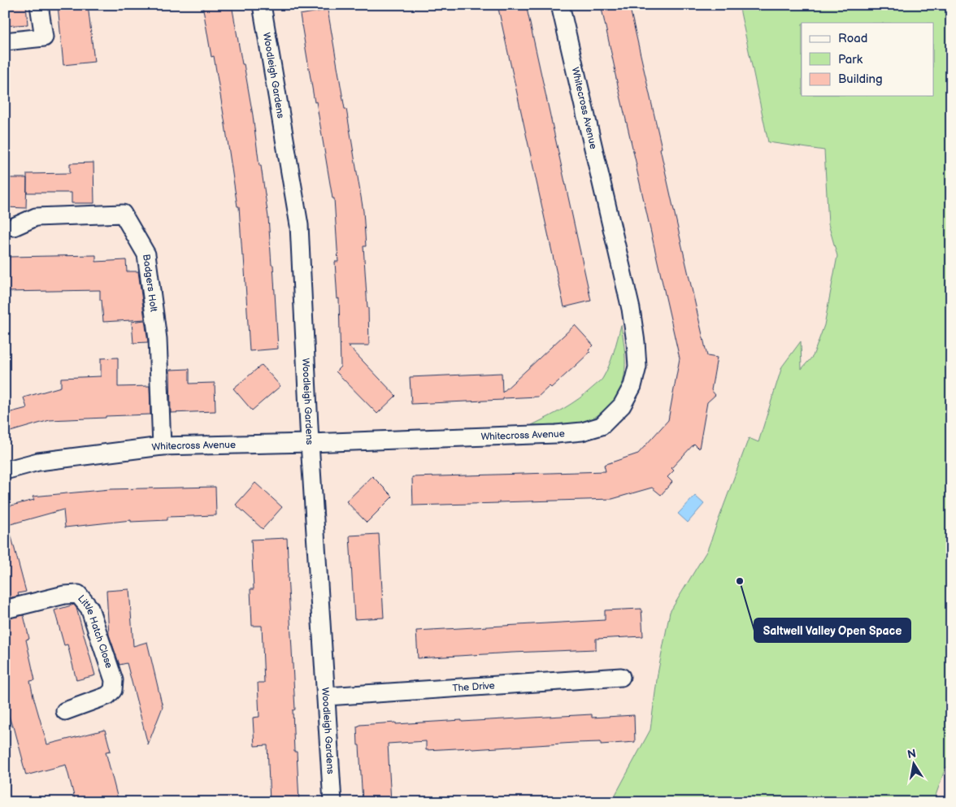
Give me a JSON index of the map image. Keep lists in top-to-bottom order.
{
  "streets": {
    "street": [
      "Woodleigh Gardens",
      "Whitecross Avenue",
      "Badgers Holt",
      "Little Hatch Close",
      "The Drive"
    ]
  },
  "crossings": [
    ["Woodleigh Gardens", "Whitecross Avenue"],
    ["Woodleigh Gardens", "The Drive"],
    ["Whitecross Avenue", "Badgers Holt"]
  ],
  "places": ["Saltwell Valley Open Space"],
  "legend": ["Road", "Park", "Building"],
  "north": "top"
}
